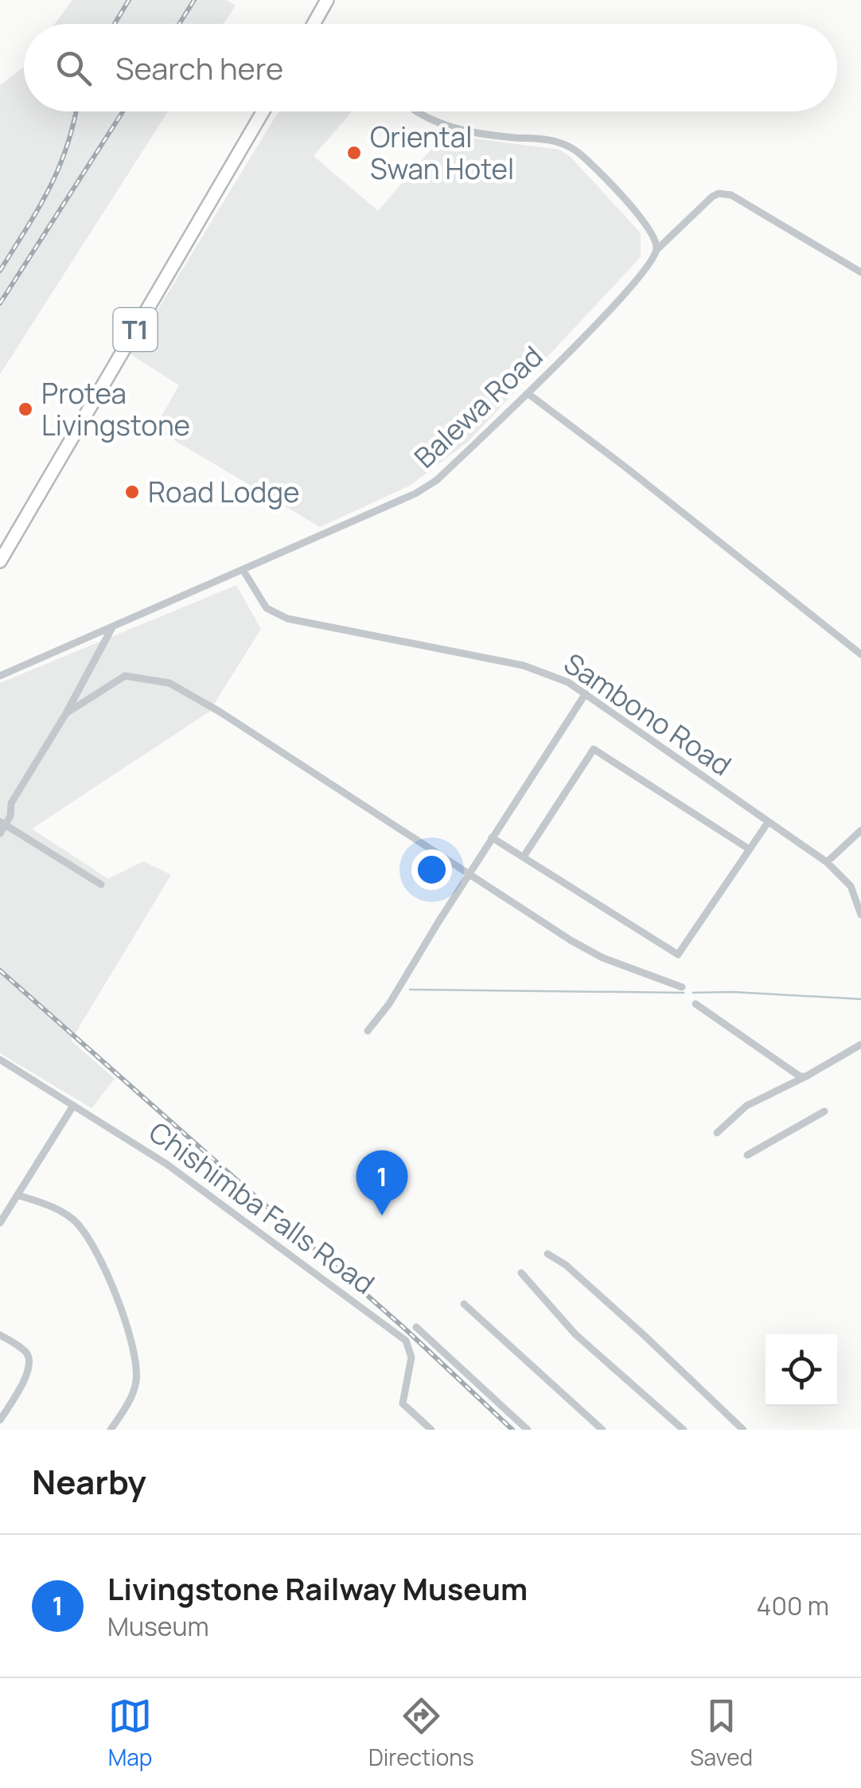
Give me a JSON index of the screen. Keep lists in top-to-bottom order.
{
  "streets": {
    "highway": ["T1"],
    "street": ["Balewa Road", "Sambono Road", "Chishimba Falls Road"]
  },
  "crossings": [
    ["Balewa Road", "Sambono Road"]
  ],
  "places": ["Oriental Swan Hotel", "Protea Livingstone", "Road Lodge"],
  "page": {
    "search": "Search here",
    "pins": "1",
    "heading": "Nearby",
    "list": [
      {
        "mark": "1",
        "name": "Livingstone Railway Museum",
        "note": "Museum",
        "value": "400 m"
      }
    ],
    "nav": ["Map", "Directions", "Saved"]
  }
}
